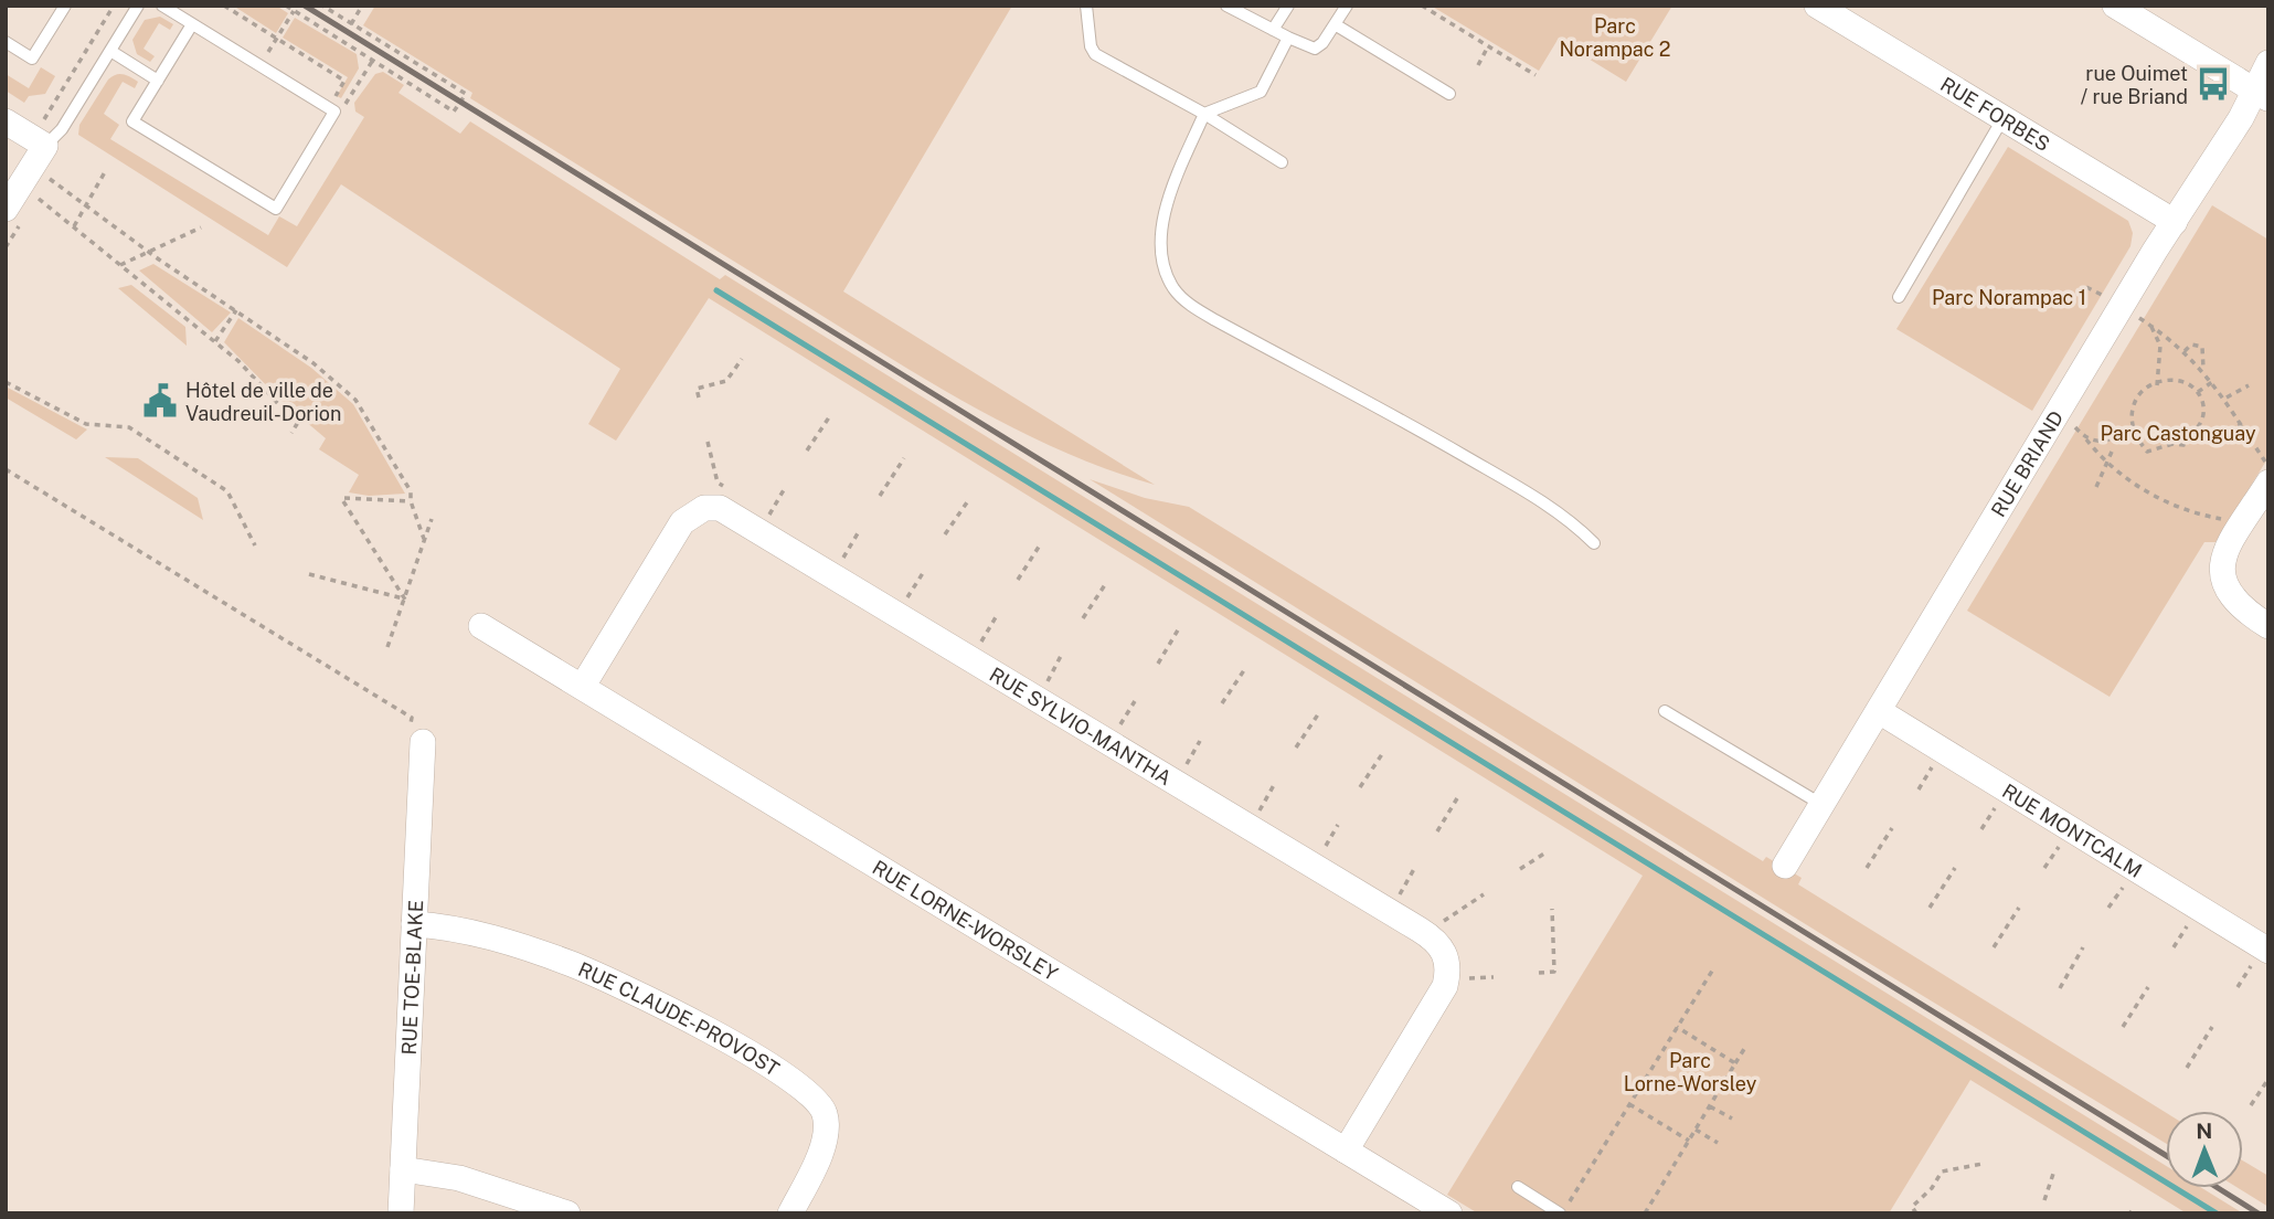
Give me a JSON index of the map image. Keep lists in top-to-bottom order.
{
  "streets": {
    "street": [
      "RUE FORBES",
      "RUE BRIAND",
      "RUE SYLVIO-MANTHA",
      "RUE MONTCALM",
      "RUE LORNE-WORSLEY",
      "RUE TOE-BLAKE",
      "RUE CLAUDE-PROVOST"
    ]
  },
  "crossings": [
    ["RUE FORBES", "RUE BRIAND"],
    ["RUE BRIAND", "RUE MONTCALM"],
    ["RUE SYLVIO-MANTHA", "RUE LORNE-WORSLEY"],
    ["RUE TOE-BLAKE", "RUE CLAUDE-PROVOST"]
  ],
  "parks": [
    "Parc Norampac 2",
    "Parc Norampac 1",
    "Parc Castonguay",
    "Parc Lorne-Worsley"
  ],
  "places": {
    "bus stop": ["rue Ouimet / rue Briand"],
    "public building": ["Hôtel de ville de Vaudreuil-Dorion"]
  },
  "north": "top"
}
